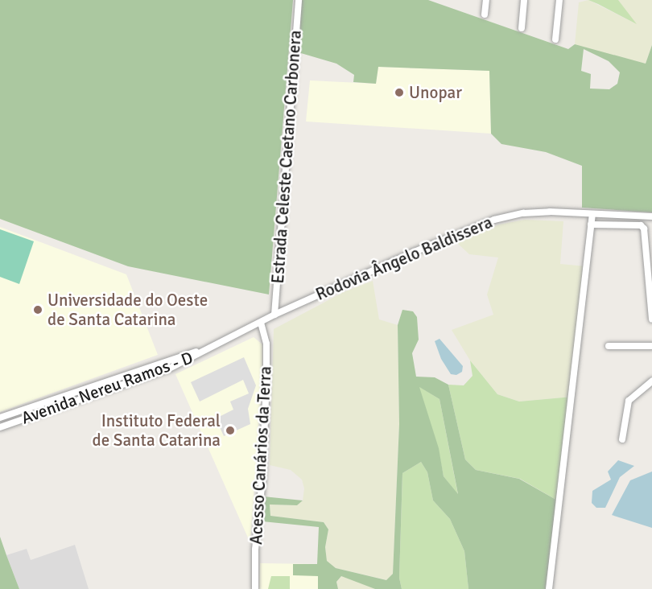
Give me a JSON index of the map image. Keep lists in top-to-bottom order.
{
  "streets": {
    "street": [
      "Estrada Celeste Caetano Carbonera",
      "Rodovia Ângelo Baldissera",
      "Avenida Nereu Ramos - D",
      "Acesso Canários da Terra"
    ]
  },
  "crossings": [
    ["Estrada Celeste Caetano Carbonera", "Rodovia Ângelo Baldissera"],
    ["Estrada Celeste Caetano Carbonera", "Avenida Nereu Ramos - D"],
    ["Rodovia Ângelo Baldissera", "Avenida Nereu Ramos - D"],
    ["Avenida Nereu Ramos - D", "Acesso Canários da Terra"]
  ],
  "places": ["Unopar", "Universidade do Oeste de Santa Catarina", "Instituto Federal de Santa Catarina"]
}
